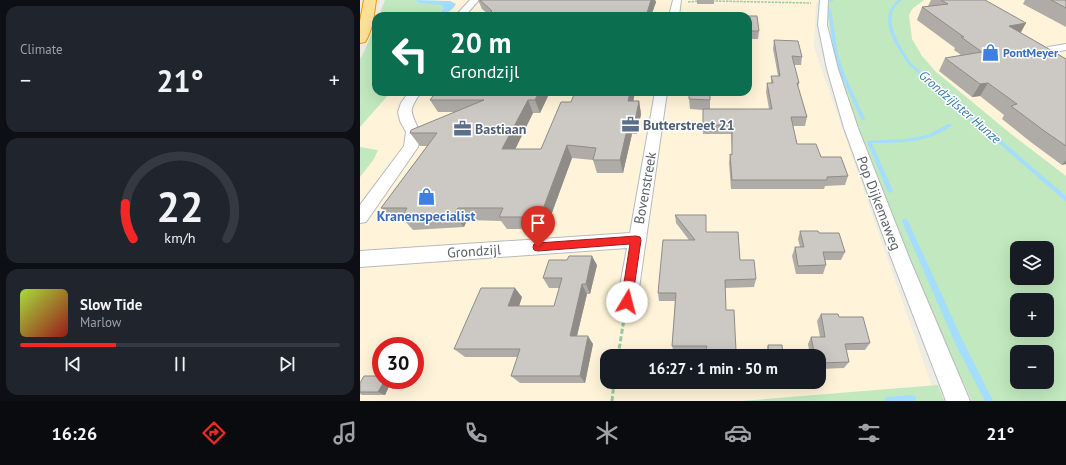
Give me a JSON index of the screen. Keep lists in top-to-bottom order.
{
  "streets": {
    "street": ["Bovenstreek", "Pop Dijkemaweg", "Grondzijl"]
  },
  "crossings": [
    ["Bovenstreek", "Grondzijl"]
  ],
  "water": ["Grondzijlster Hunze"],
  "places": {
    "shop": ["PontMeyer", "Kranenspecialist"],
    "office": ["Butterstreet 21", "Bastiaan"]
  },
  "page": {
    "tile": "Climate",
    "turn": ["20 m", "Grondzijl"],
    "heat": ["−", "21°", "+"],
    "map_buttons": ["+", "−"],
    "song": ["Slow Tide", "Marlow"],
    "limit": "30",
    "trip": "16:27 · 1 min · 50 m",
    "tabs": ["16:26", "21°"],
    "gauge": ["22", "km/h"]
  }
}
